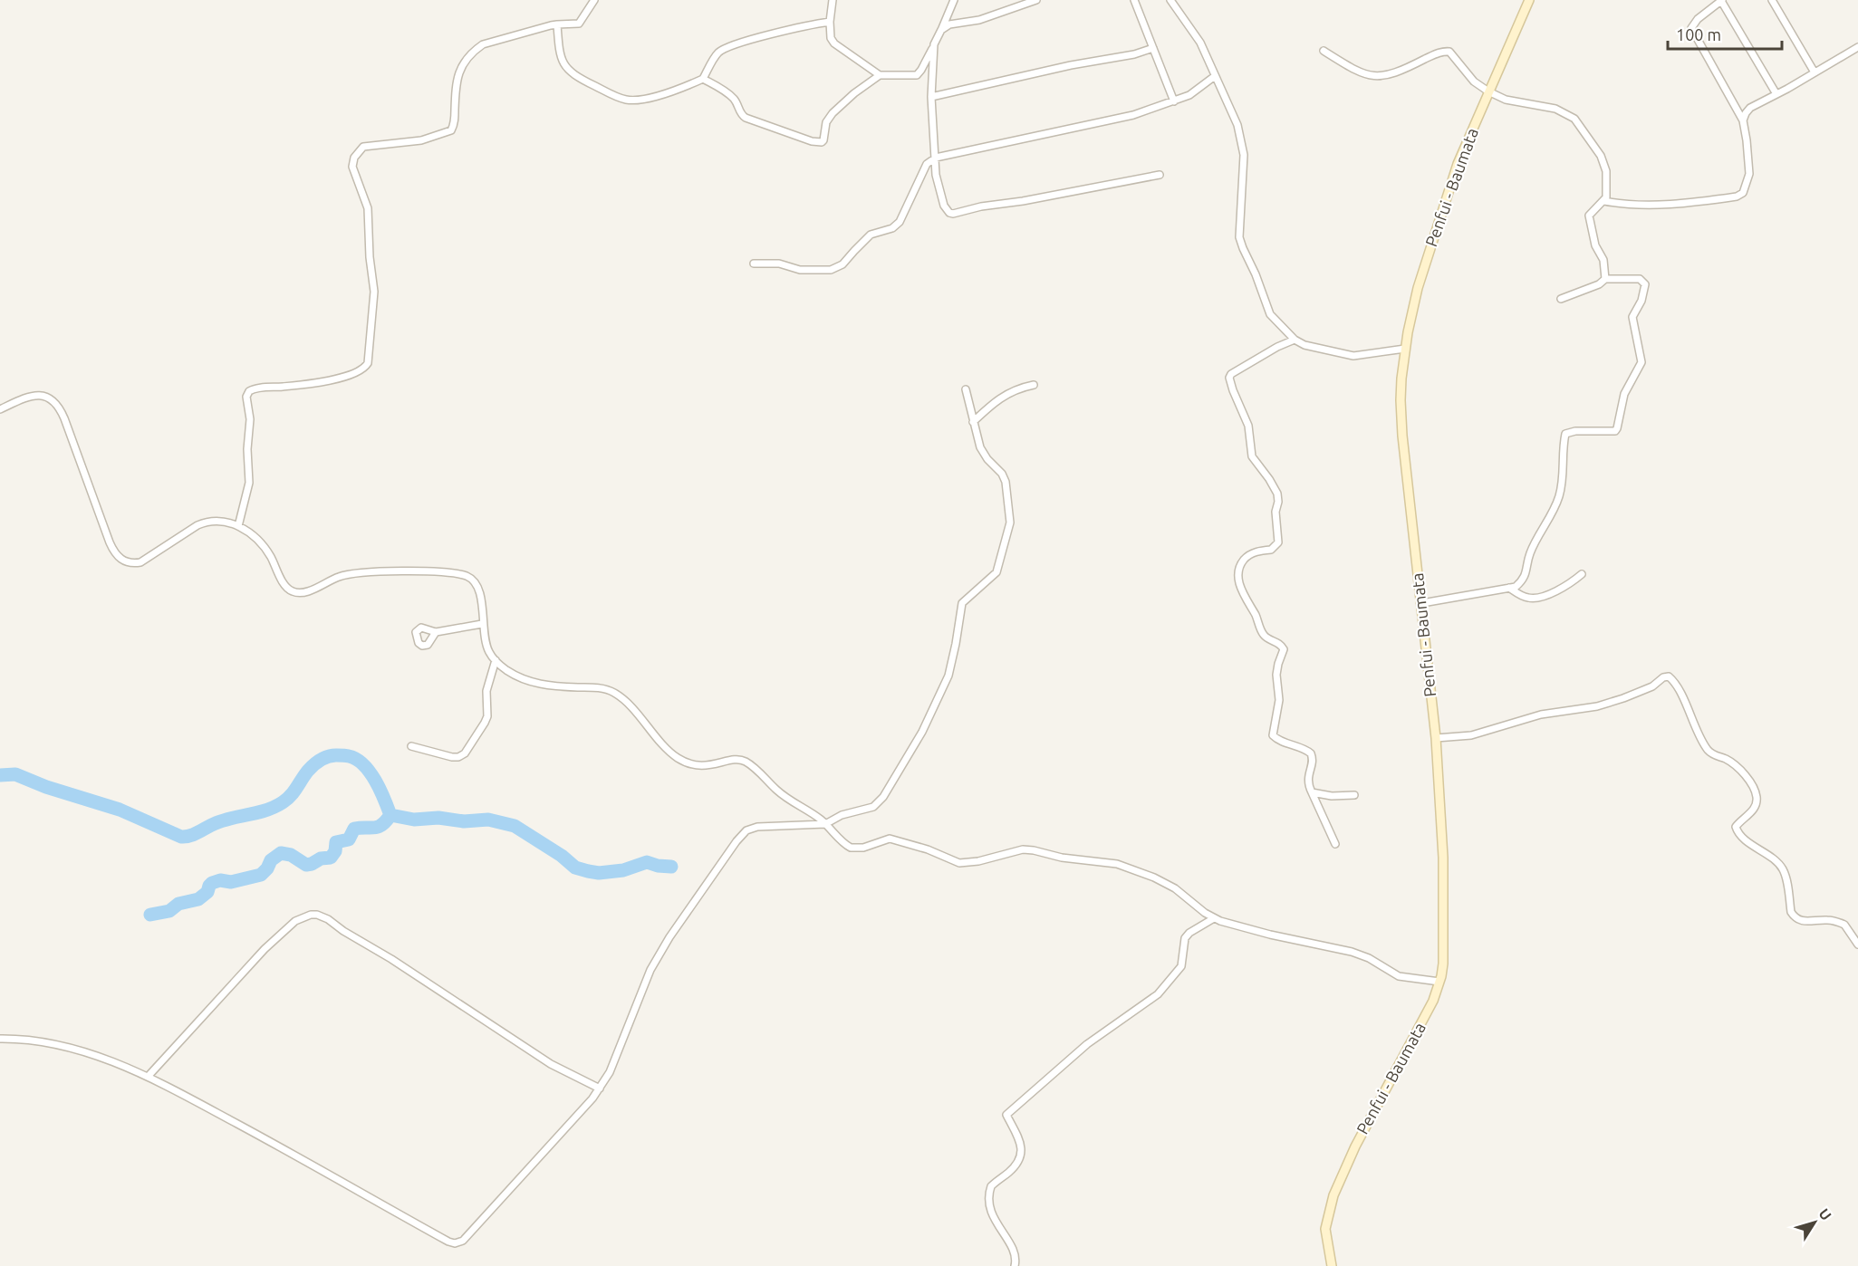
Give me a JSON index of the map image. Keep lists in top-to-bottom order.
{
  "streets": {
    "street": ["Penfui - Baumata"]
  },
  "scale_bar": "100 m",
  "north": "top right"
}
